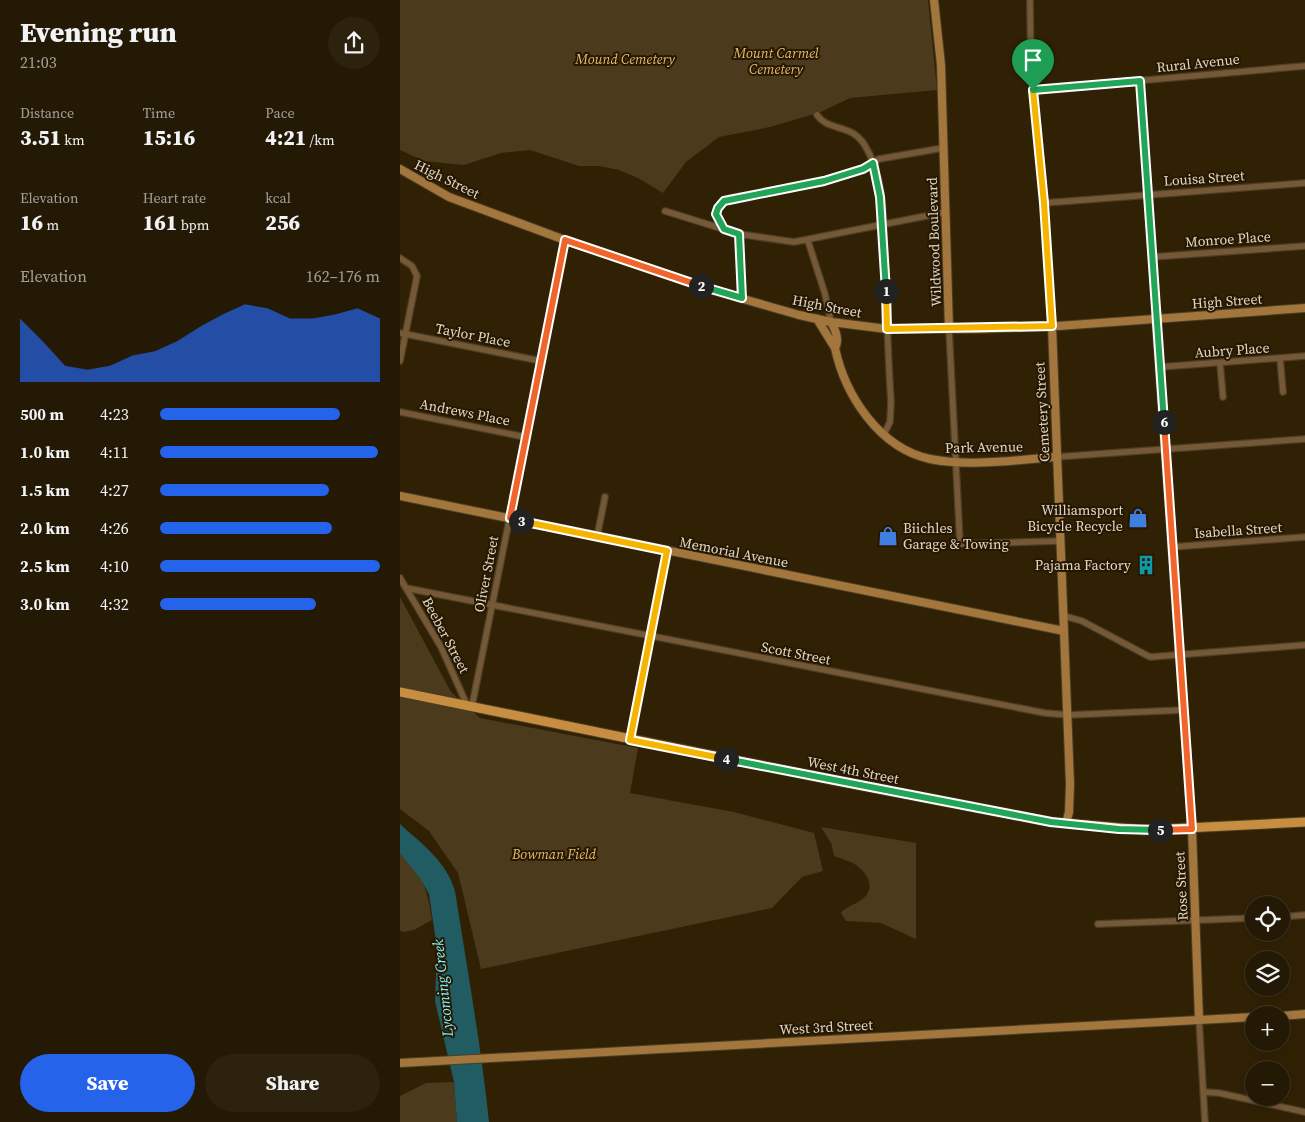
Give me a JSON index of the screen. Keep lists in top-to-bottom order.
{
  "streets": {
    "main road": ["West 4th Street"],
    "street": [
      "Rural Avenue",
      "Louisa Street",
      "High Street",
      "Monroe Place",
      "Wildwood Boulevard",
      "Taylor Place",
      "Aubry Place",
      "Andrews Place",
      "Cemetery Street",
      "Park Avenue",
      "Isabella Street",
      "Memorial Avenue",
      "Oliver Street",
      "Beeber Street",
      "Scott Street",
      "Rose Street",
      "West 3rd Street"
    ]
  },
  "crossings": [
    ["Rural Avenue", "Cemetery Street"],
    ["Rural Avenue", "Rose Street"],
    ["Louisa Street", "Cemetery Street"],
    ["Louisa Street", "Rose Street"],
    ["High Street", "Wildwood Boulevard"],
    ["High Street", "Cemetery Street"],
    ["High Street", "Park Avenue"],
    ["High Street", "Oliver Street"],
    ["High Street", "Rose Street"],
    ["Monroe Place", "Rose Street"],
    ["Wildwood Boulevard", "Cemetery Street"],
    ["Wildwood Boulevard", "Park Avenue"],
    ["Taylor Place", "Oliver Street"],
    ["Aubry Place", "Rose Street"],
    ["Andrews Place", "Oliver Street"],
    ["Cemetery Street", "Park Avenue"],
    ["Cemetery Street", "Memorial Avenue"],
    ["Cemetery Street", "Scott Street"],
    ["Cemetery Street", "West 4th Street"],
    ["Park Avenue", "Rose Street"],
    ["Isabella Street", "Rose Street"],
    ["Memorial Avenue", "Oliver Street"],
    ["Oliver Street", "Beeber Street"],
    ["Oliver Street", "Scott Street"],
    ["Oliver Street", "West 4th Street"],
    ["Beeber Street", "Scott Street"],
    ["Beeber Street", "West 4th Street"],
    ["Scott Street", "Rose Street"],
    ["West 4th Street", "Rose Street"],
    ["Rose Street", "West 3rd Street"]
  ],
  "water": ["Lycoming Creek"],
  "parks": ["Mount Carmel Cemetery", "Mound Cemetery", "Bowman Field"],
  "places": {
    "shop": ["Williamsport Bicycle Recycle", "Biichles Garage & Towing"],
    "building": ["Pajama Factory"]
  },
  "page": {
    "heading": ["Evening run", "21:03"],
    "stats": [
      ["Distance", "3.51 km"],
      ["Time", "15:16"],
      ["Pace", "4:21 /km"],
      ["Elevation", "16 m"],
      ["Heart rate", "161 bpm"],
      ["kcal", "256"]
    ],
    "chart": ["Elevation", "162–176 m"],
    "pins": [
      "2",
      "1",
      "6",
      "3",
      "4",
      "5"
    ],
    "list": [
      {
        "name": "500 m",
        "note": "4:23"
      },
      {
        "name": "1.0 km",
        "note": "4:11"
      },
      {
        "name": "1.5 km",
        "note": "4:27"
      },
      {
        "name": "2.0 km",
        "note": "4:26"
      },
      {
        "name": "2.5 km",
        "note": "4:10"
      },
      {
        "name": "3.0 km",
        "note": "4:32"
      }
    ],
    "map_buttons": ["+", "−"],
    "buttons": ["Save", "Share"]
  }
}
